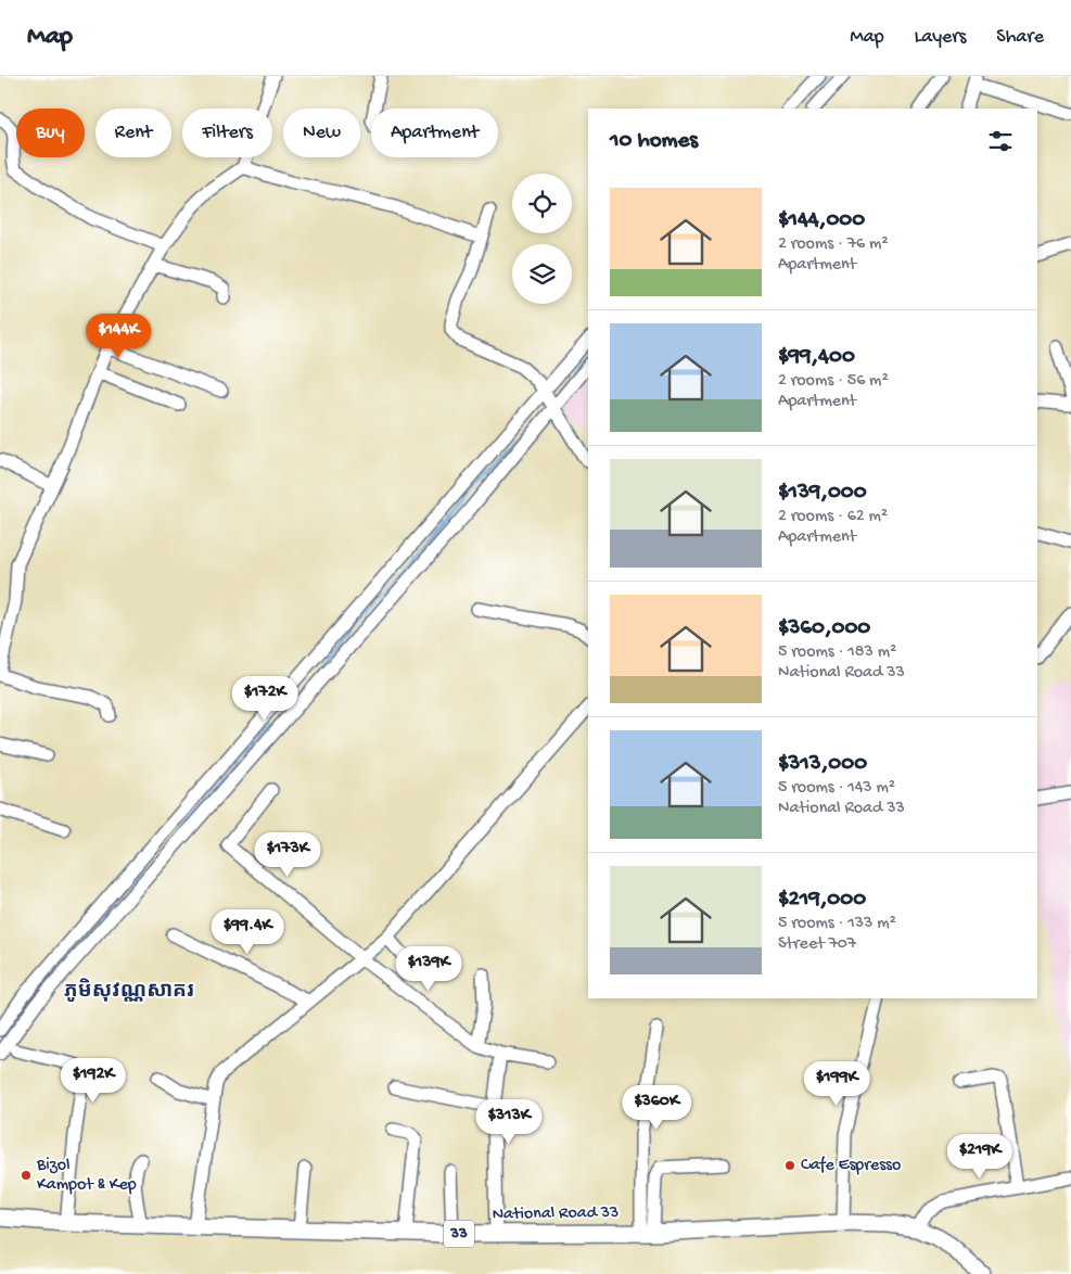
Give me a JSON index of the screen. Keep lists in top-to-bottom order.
{
  "streets": {
    "main road": ["National Road 33", "33"]
  },
  "districts": ["ភូមិសុវណ្ណសាគរ"],
  "places": ["Cafe Espresso", "Bizol Kampot & Kep"],
  "page": {
    "header": "Map",
    "nav": ["Map", "Layers", "Share"],
    "chip": [
      "Buy",
      "Rent",
      "Filters",
      "New",
      "Apartment"
    ],
    "heading": "10 homes",
    "list": [
      {
        "name": "$144,000",
        "note": "2 rooms · 76 m² · Apartment"
      },
      {
        "name": "$99,400",
        "note": "2 rooms · 56 m² · Apartment"
      },
      {
        "name": "$139,000",
        "note": "2 rooms · 62 m² · Apartment"
      },
      {
        "name": "$360,000",
        "note": "5 rooms · 183 m² · National Road 33"
      },
      {
        "name": "$313,000",
        "note": "5 rooms · 143 m² · National Road 33"
      },
      {
        "name": "$219,000",
        "note": "5 rooms · 133 m² · Street 707"
      }
    ],
    "price": [
      "$144K",
      "$172K",
      "$173K",
      "$99.4K",
      "$139K",
      "$192K",
      "$199K",
      "$360K",
      "$313K",
      "$219K"
    ]
  }
}
